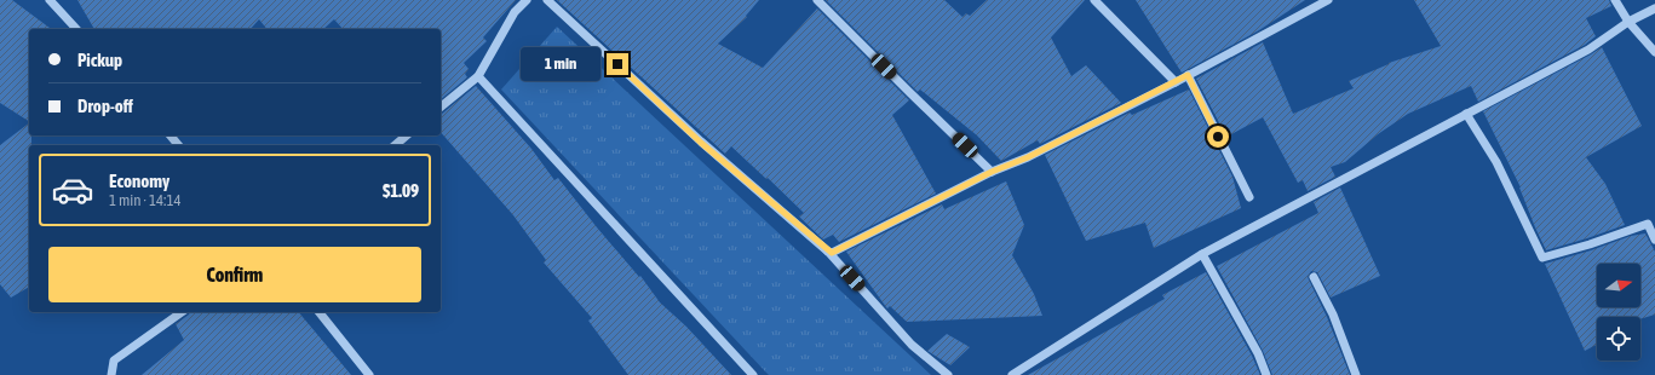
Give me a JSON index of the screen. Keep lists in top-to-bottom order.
{
  "north": "right",
  "page": {
    "banner": ["Pickup", "Drop-off"],
    "bubble": "1 min",
    "list": [
      {
        "name": "Economy",
        "note": "1 min · 14:14",
        "value": "$1.09"
      }
    ],
    "buttons": "Confirm"
  }
}
